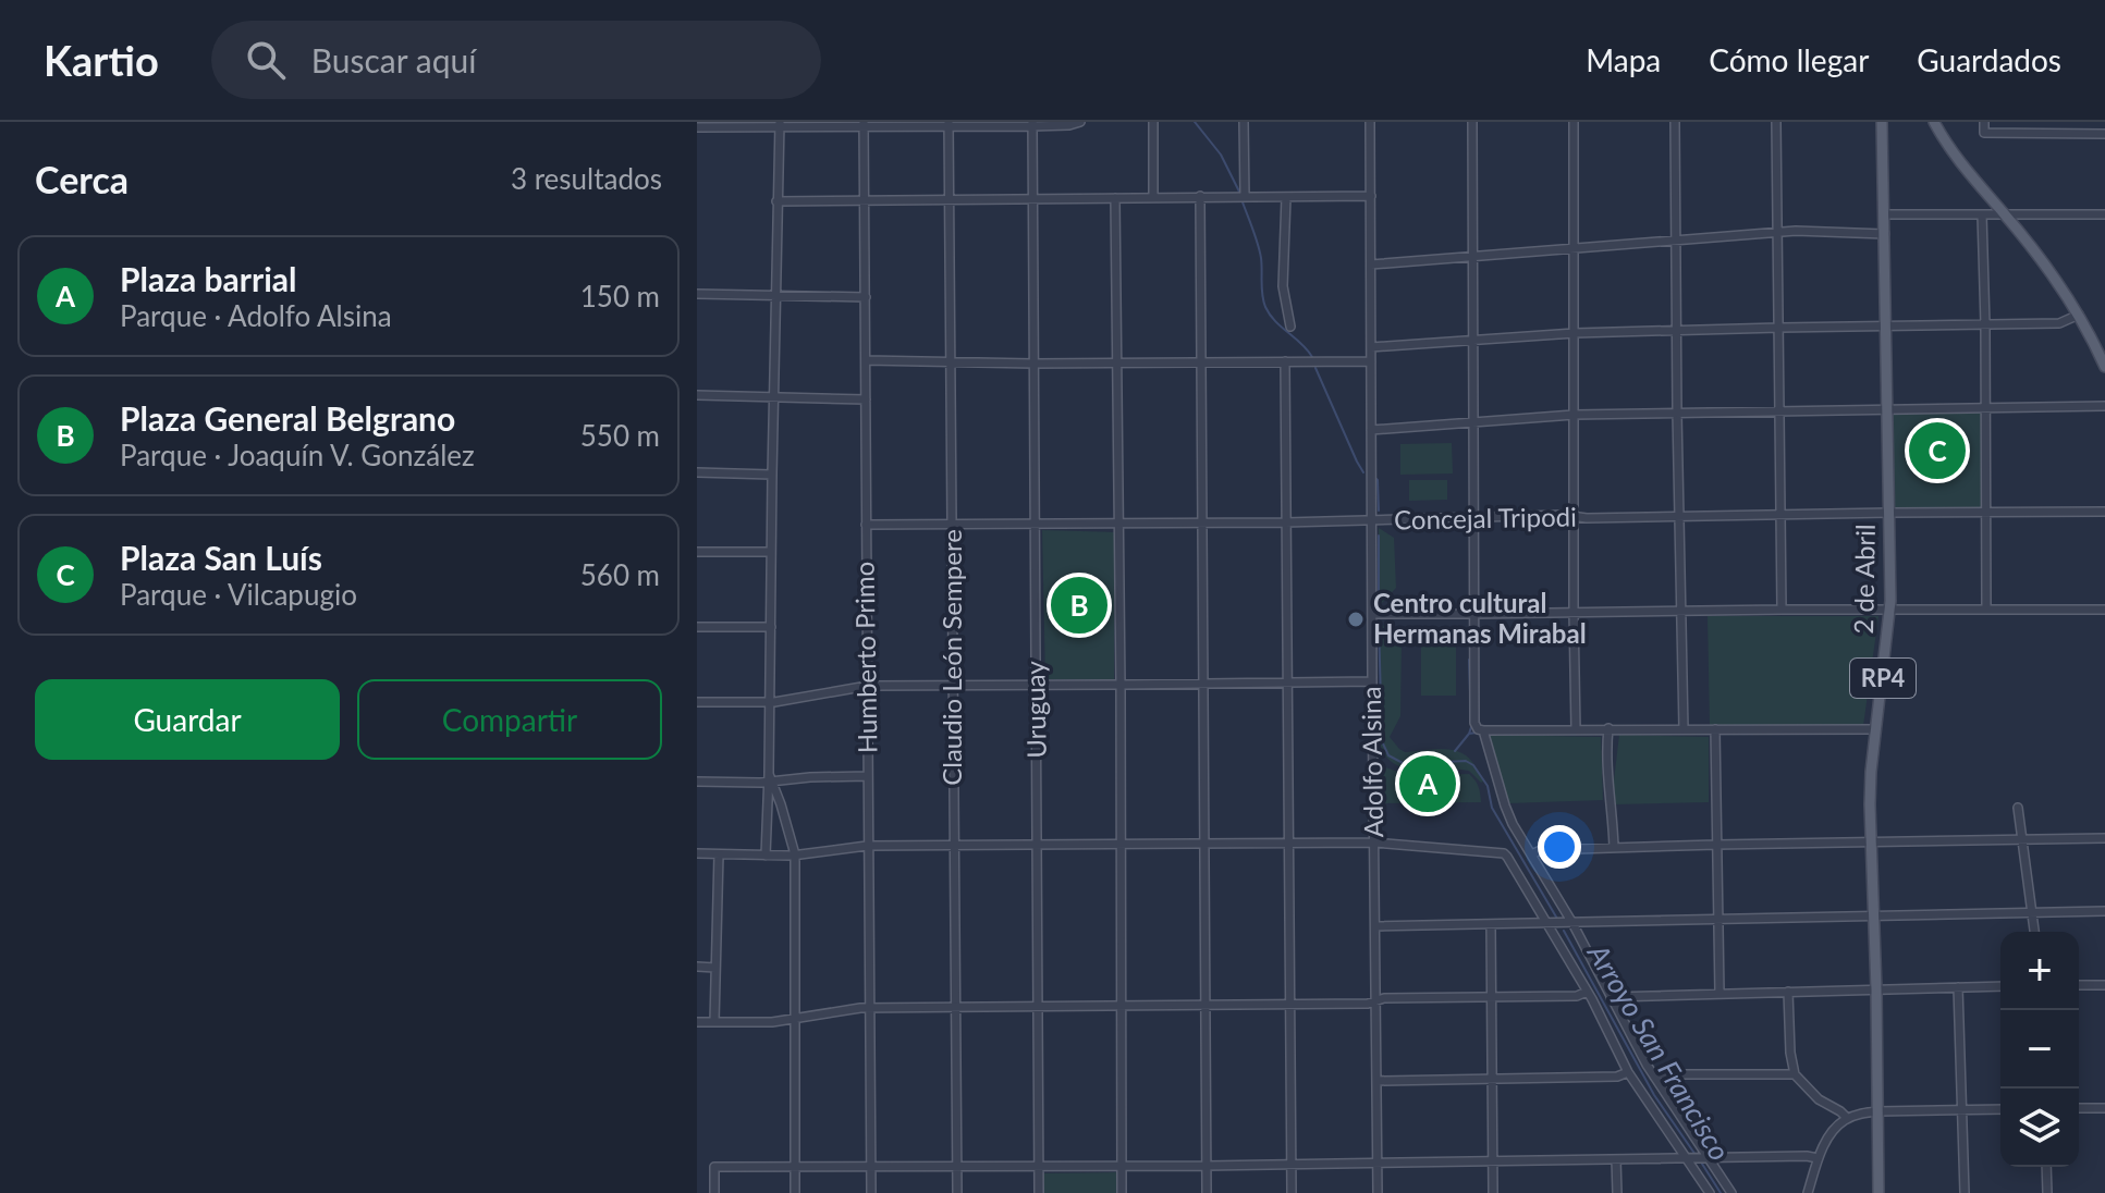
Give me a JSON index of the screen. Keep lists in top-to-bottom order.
{
  "streets": {
    "main road": ["2 de Abril", "RP4"],
    "street": [
      "Concejal Tripodi",
      "Humberto Primo",
      "Claudio León Sempere",
      "Uruguay",
      "Adolfo Alsina"
    ]
  },
  "crossings": [
    ["Concejal Tripodi", "2 de Abril"],
    ["Concejal Tripodi", "Humberto Primo"],
    ["Concejal Tripodi", "Claudio León Sempere"],
    ["Concejal Tripodi", "Uruguay"],
    ["Concejal Tripodi", "Adolfo Alsina"]
  ],
  "water": ["Arroyo San Francisco"],
  "places": ["Centro cultural Hermanas Mirabal"],
  "page": {
    "header": "Kartio",
    "search": "Buscar aquí",
    "nav": ["Mapa", "Cómo llegar", "Guardados"],
    "heading": ["Cerca", "3 resultados"],
    "list": [
      {
        "mark": "A",
        "name": "Plaza barrial",
        "note": "Parque · Adolfo Alsina",
        "value": "150 m"
      },
      {
        "mark": "B",
        "name": "Plaza General Belgrano",
        "note": "Parque · Joaquín V. González",
        "value": "550 m"
      },
      {
        "mark": "C",
        "name": "Plaza San Luís",
        "note": "Parque · Vilcapugio",
        "value": "560 m"
      }
    ],
    "pins": ["C", "B", "A"],
    "buttons": ["Guardar", "Compartir"],
    "map_buttons": ["+", "−"]
  }
}
